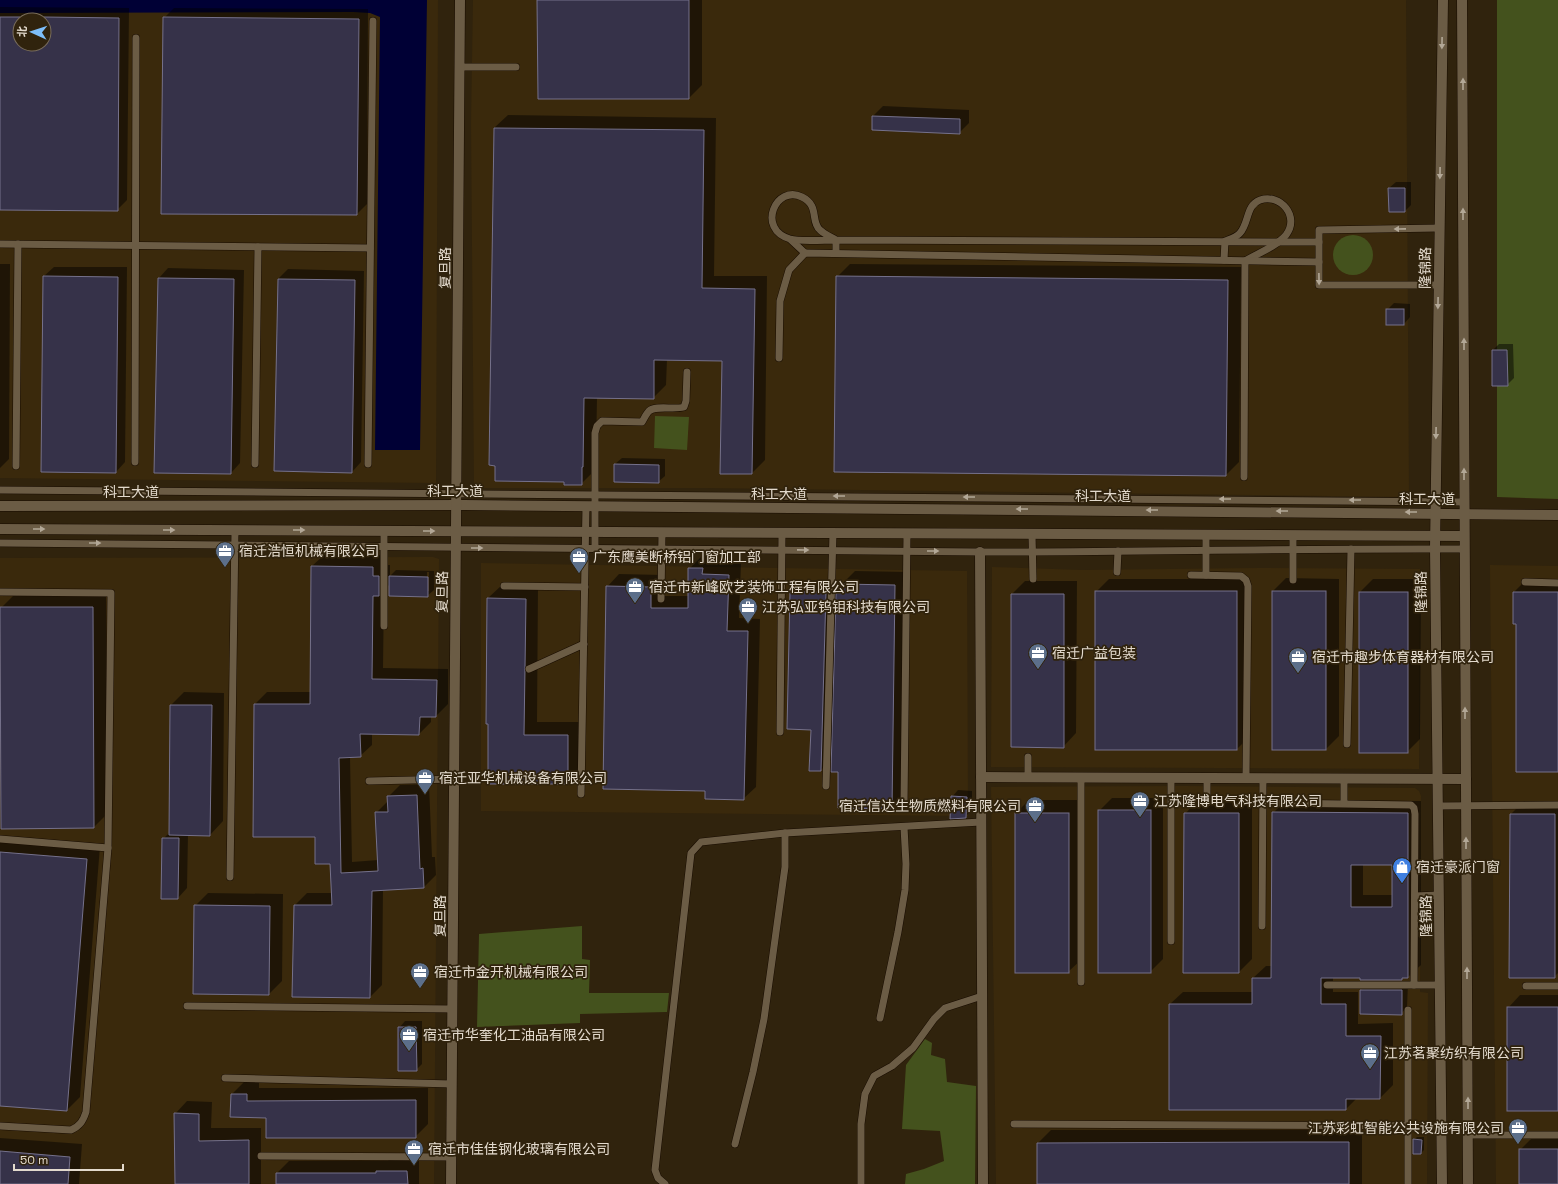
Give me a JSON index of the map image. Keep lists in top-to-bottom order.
{
  "streets": {
    "street": ["复旦路", "隆锦路", "科工大道"]
  },
  "crossings": [
    ["复旦路", "科工大道"],
    ["隆锦路", "科工大道"]
  ],
  "places": {
    "office": [
      "宿迁浩恒机械有限公司",
      "广东鹰美断桥铝门窗加工部",
      "宿迁市新峰欧艺装饰工程有限公司",
      "江苏弘亚钨钼科技有限公司",
      "宿迁广益包装",
      "宿迁市趣步体育器材有限公司",
      "宿迁亚华机械设备有限公司",
      "江苏隆博电气科技有限公司",
      "宿迁信达生物质燃料有限公司",
      "宿迁市金开机械有限公司",
      "宿迁市华奎化工油品有限公司",
      "江苏茗聚纺织有限公司",
      "江苏彩虹智能公共设施有限公司",
      "宿迁市佳佳钢化玻璃有限公司"
    ],
    "shop": ["宿迁豪派门窗"]
  },
  "scale_bar": "50 m",
  "north": "left"
}
